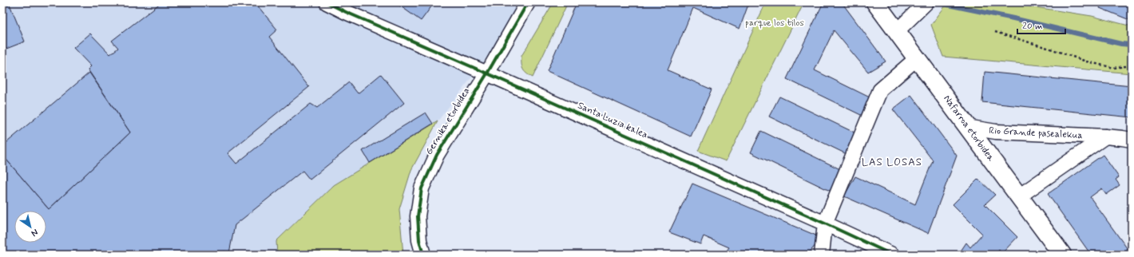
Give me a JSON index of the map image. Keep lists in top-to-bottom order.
{
  "streets": {
    "main road": ["Nafarroa etorbidea"],
    "street": ["Santa Luzia kalea", "Gernika etorbidea", "Rio Grande pasealekua"]
  },
  "crossings": [
    ["Santa Luzia kalea", "Gernika etorbidea"],
    ["Nafarroa etorbidea", "Rio Grande pasealekua"]
  ],
  "districts": ["LAS LOSAS"],
  "parks": ["parque los tilos"],
  "scale_bar": "20 m",
  "north": "bottom right"
}
